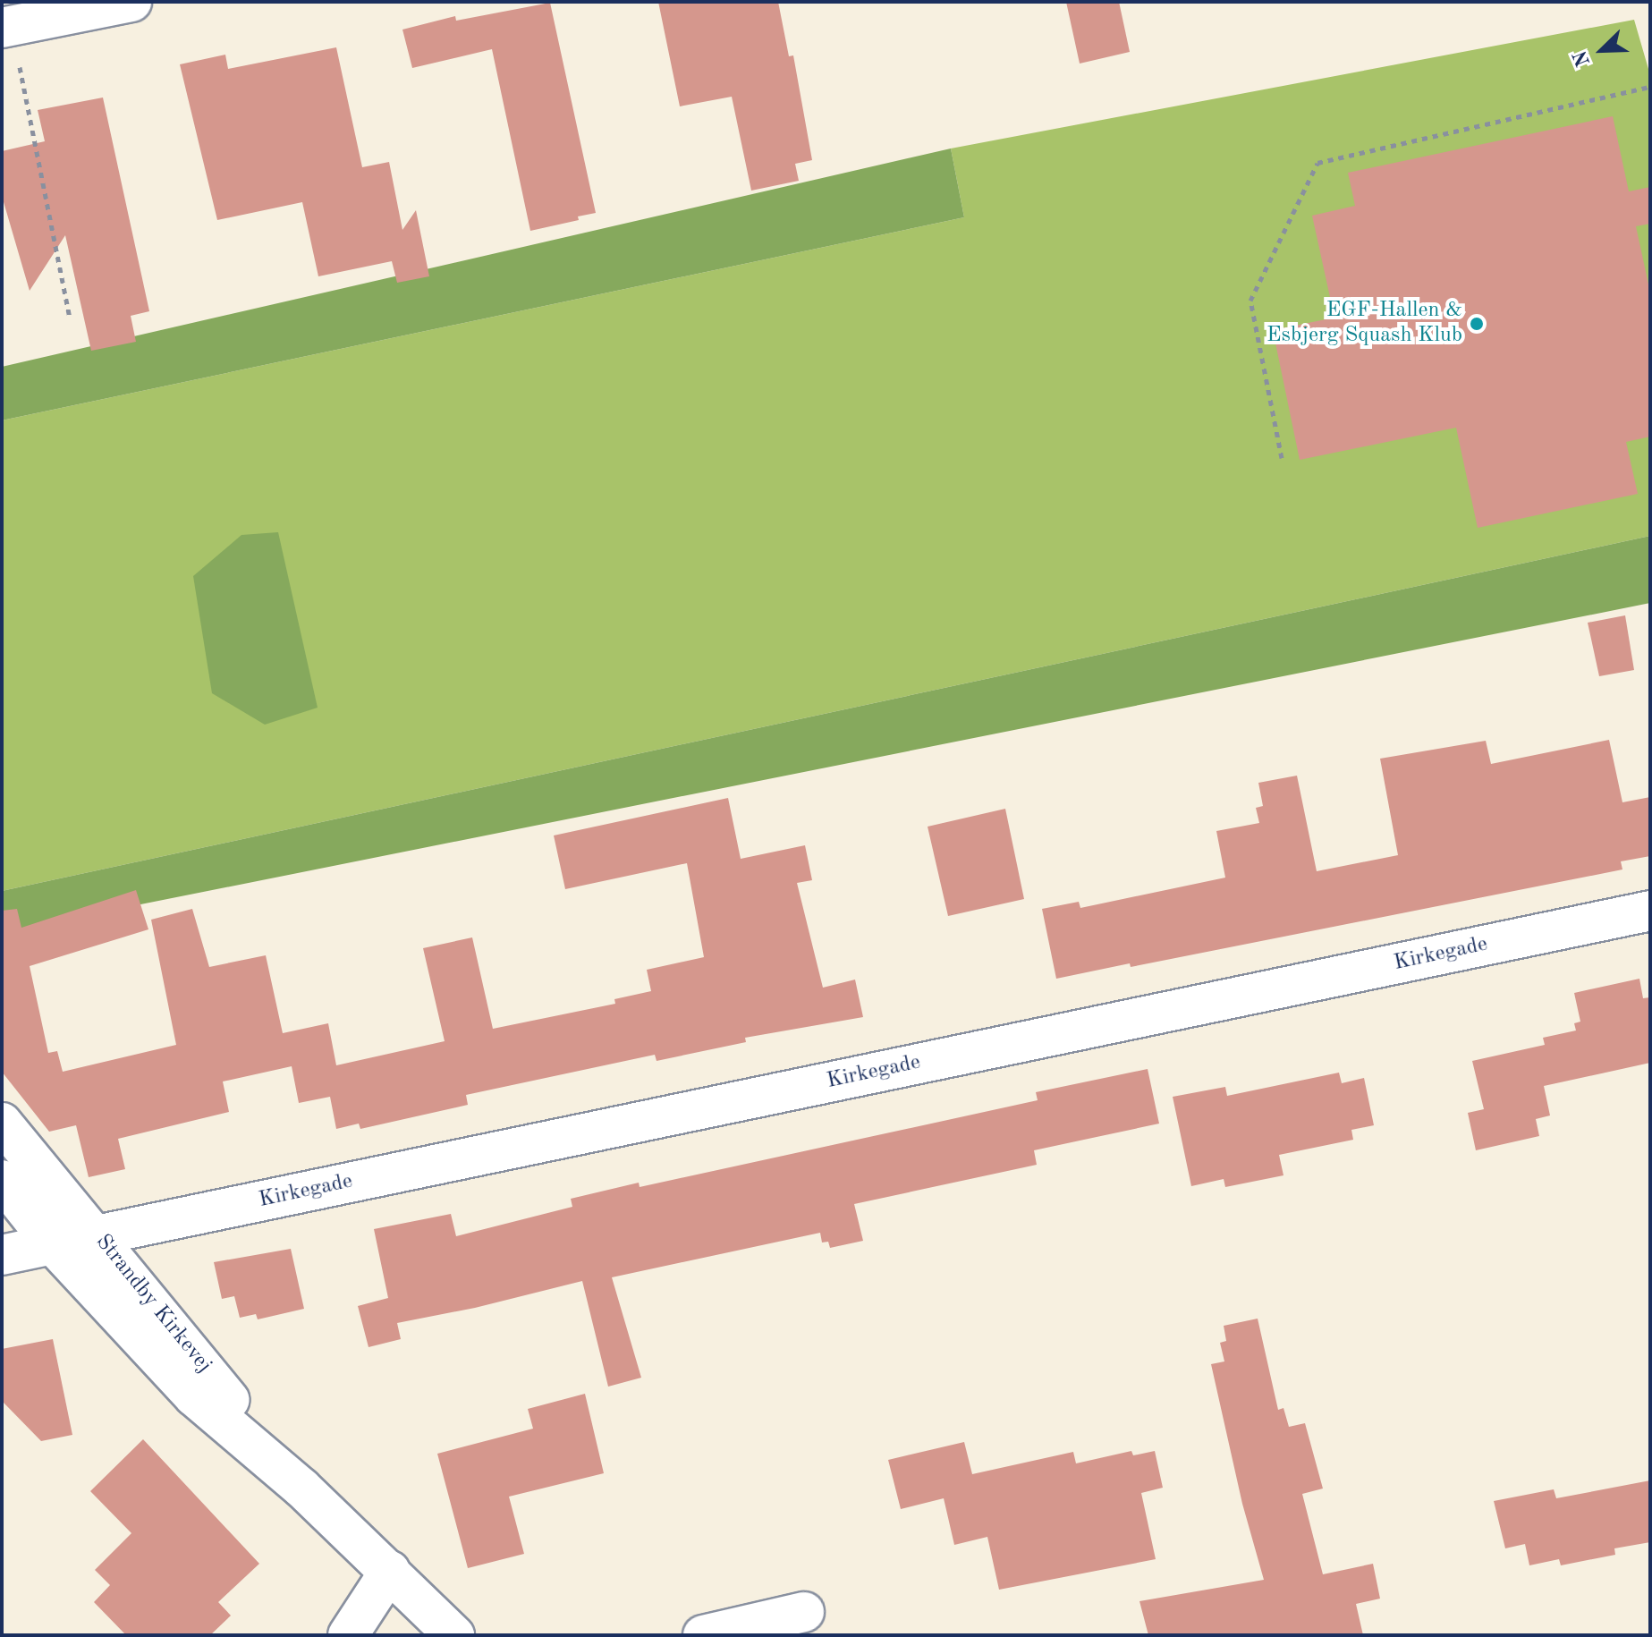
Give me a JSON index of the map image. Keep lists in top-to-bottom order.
{
  "streets": {
    "street": ["Kirkegade", "Strandby Kirkevej"]
  },
  "crossings": [
    ["Kirkegade", "Strandby Kirkevej"]
  ],
  "places": ["EGF-Hallen & Esbjerg Squash Klub"],
  "north": "bottom left"
}
